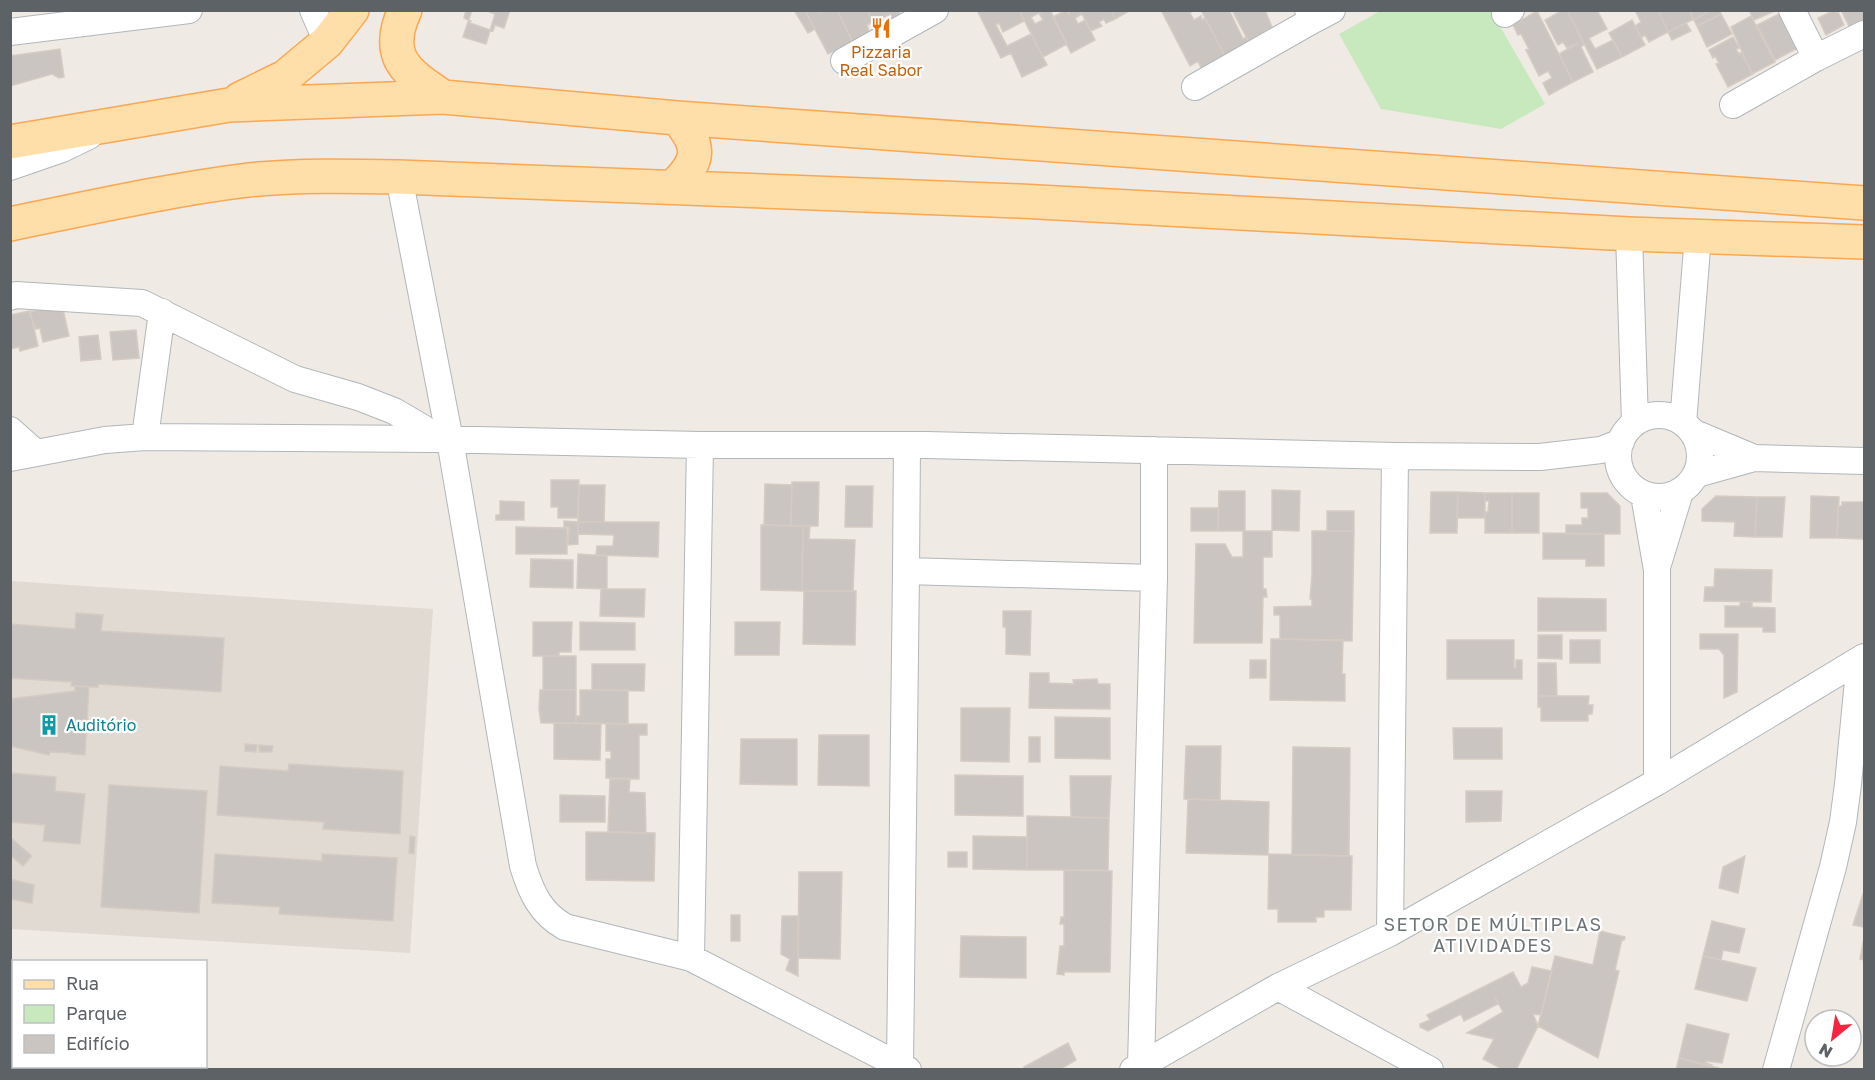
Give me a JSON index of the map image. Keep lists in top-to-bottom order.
{
  "districts": ["SETOR DE MÚLTIPLAS ATIVIDADES"],
  "places": {
    "restaurant": ["Pizzaria Real Sabor"],
    "building": ["Auditório"]
  },
  "legend": ["Rua", "Parque", "Edifício"],
  "north": "bottom left"
}
